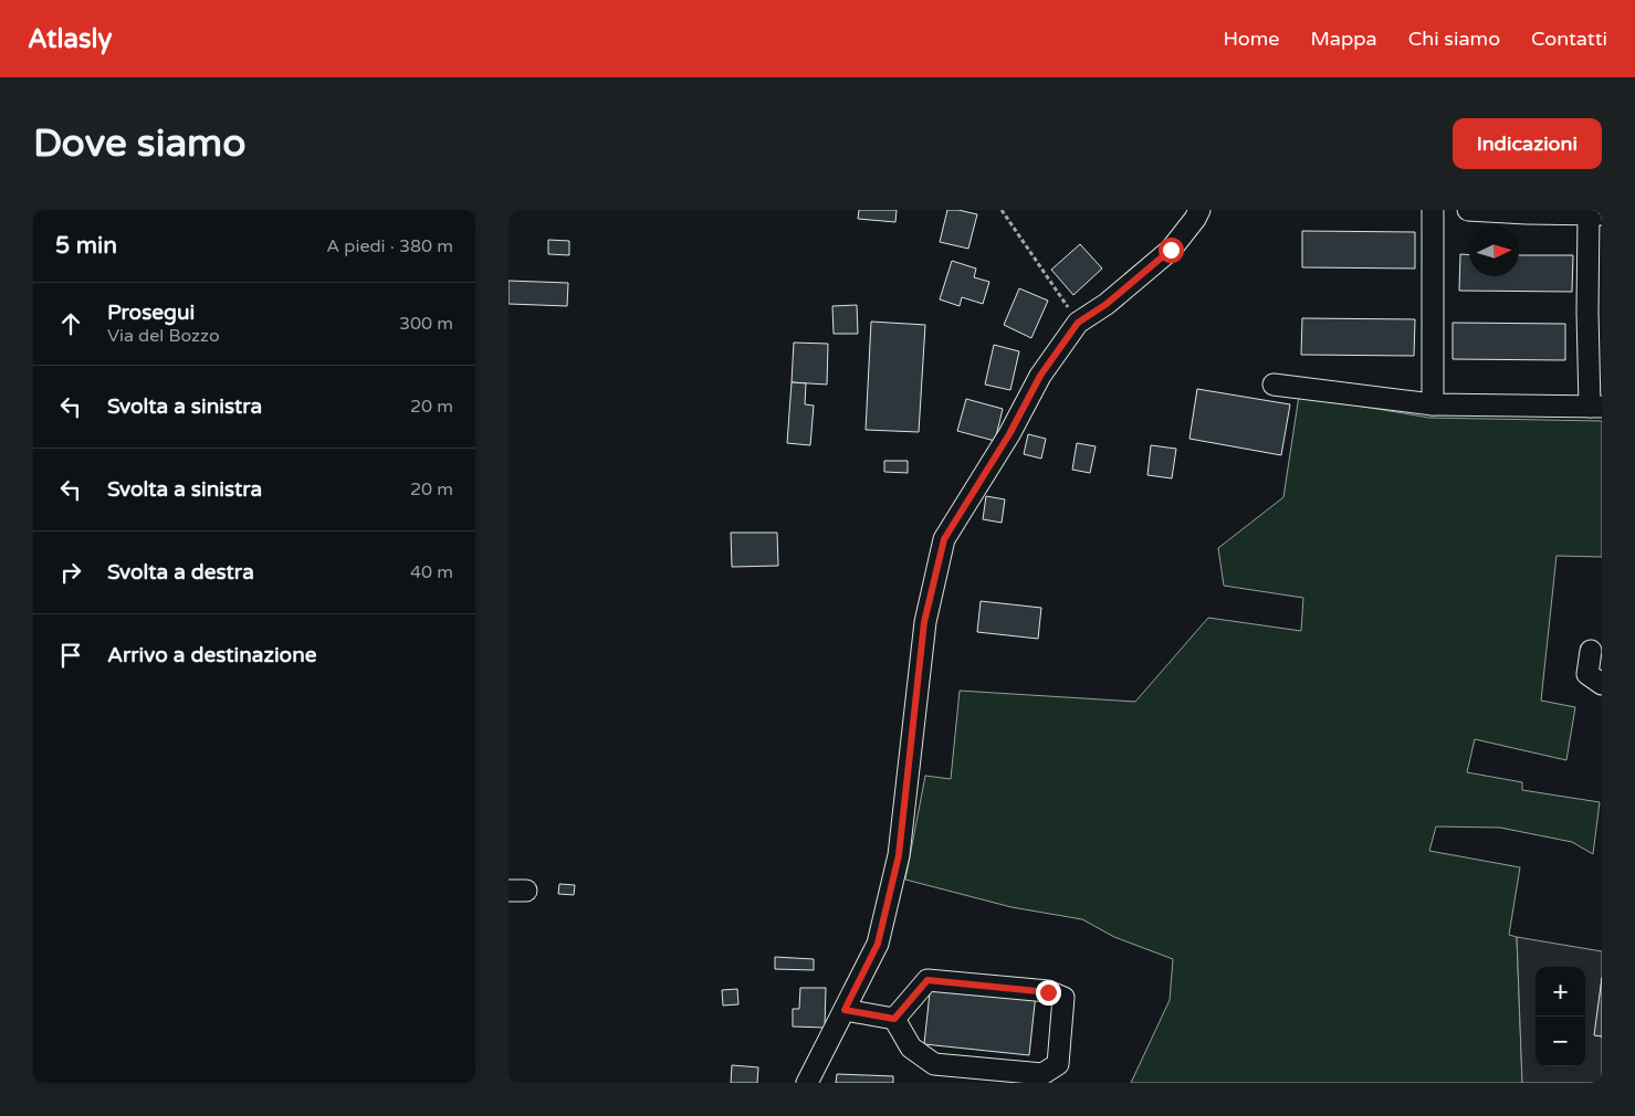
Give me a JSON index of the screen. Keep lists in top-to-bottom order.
{
  "north": "right",
  "page": {
    "header": "Atlasly",
    "nav": [
      "Home",
      "Mappa",
      "Chi siamo",
      "Contatti"
    ],
    "buttons": "Indicazioni",
    "title": "Dove siamo",
    "heading": ["5 min", "A piedi · 380 m"],
    "list": [
      ["Prosegui", "Via del Bozzo", "300 m"],
      ["Svolta a sinistra", "20 m"],
      ["Svolta a sinistra", "20 m"],
      ["Svolta a destra", "40 m"],
      "Arrivo a destinazione"
    ],
    "map_buttons": ["+", "−"]
  }
}
